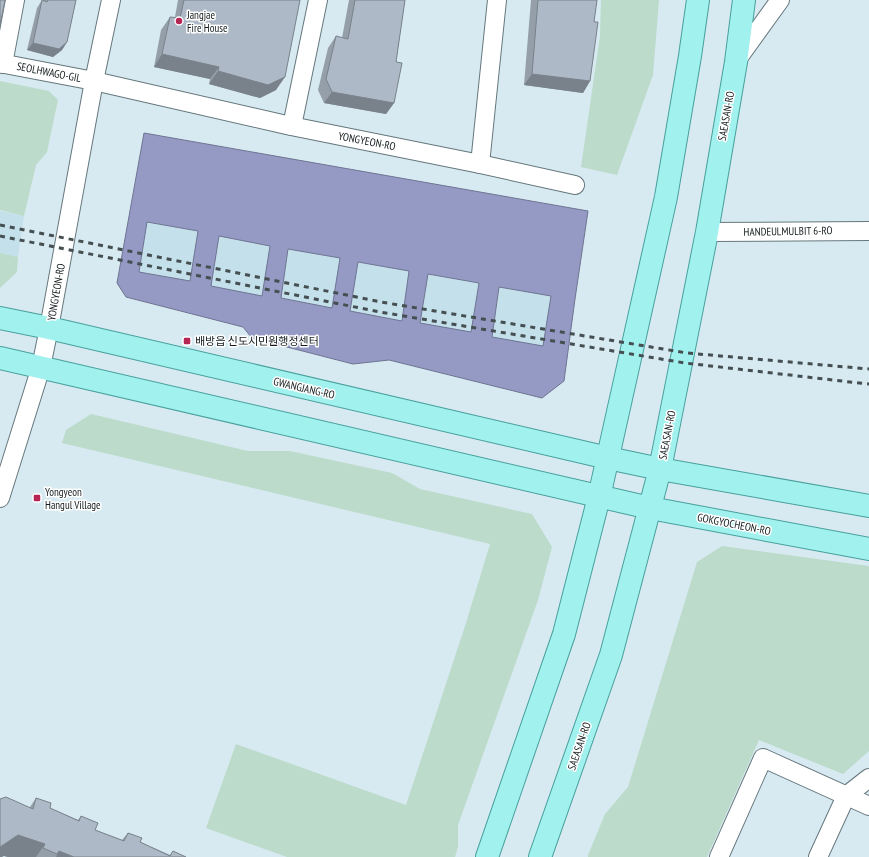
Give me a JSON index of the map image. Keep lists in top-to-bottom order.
{
  "streets": {
    "main road": ["SAEASAN-RO", "GWANGJANG-RO", "GOKGYOCHEON-RO"],
    "street": ["SEOLHWAGO-GIL", "YONGYEON-RO", "HANDEULMULBIT 6-RO"]
  },
  "crossings": [
    ["SEOLHWAGO-GIL", "YONGYEON-RO"],
    ["SAEASAN-RO", "HANDEULMULBIT 6-RO"],
    ["SAEASAN-RO", "GOKGYOCHEON-RO"],
    ["YONGYEON-RO", "GWANGJANG-RO"]
  ],
  "places": {
    "other": ["Jangjae Fire House"],
    "transit": ["배방읍 신도시민원행정센터", "Yongyeon Hangul Village"]
  }
}
